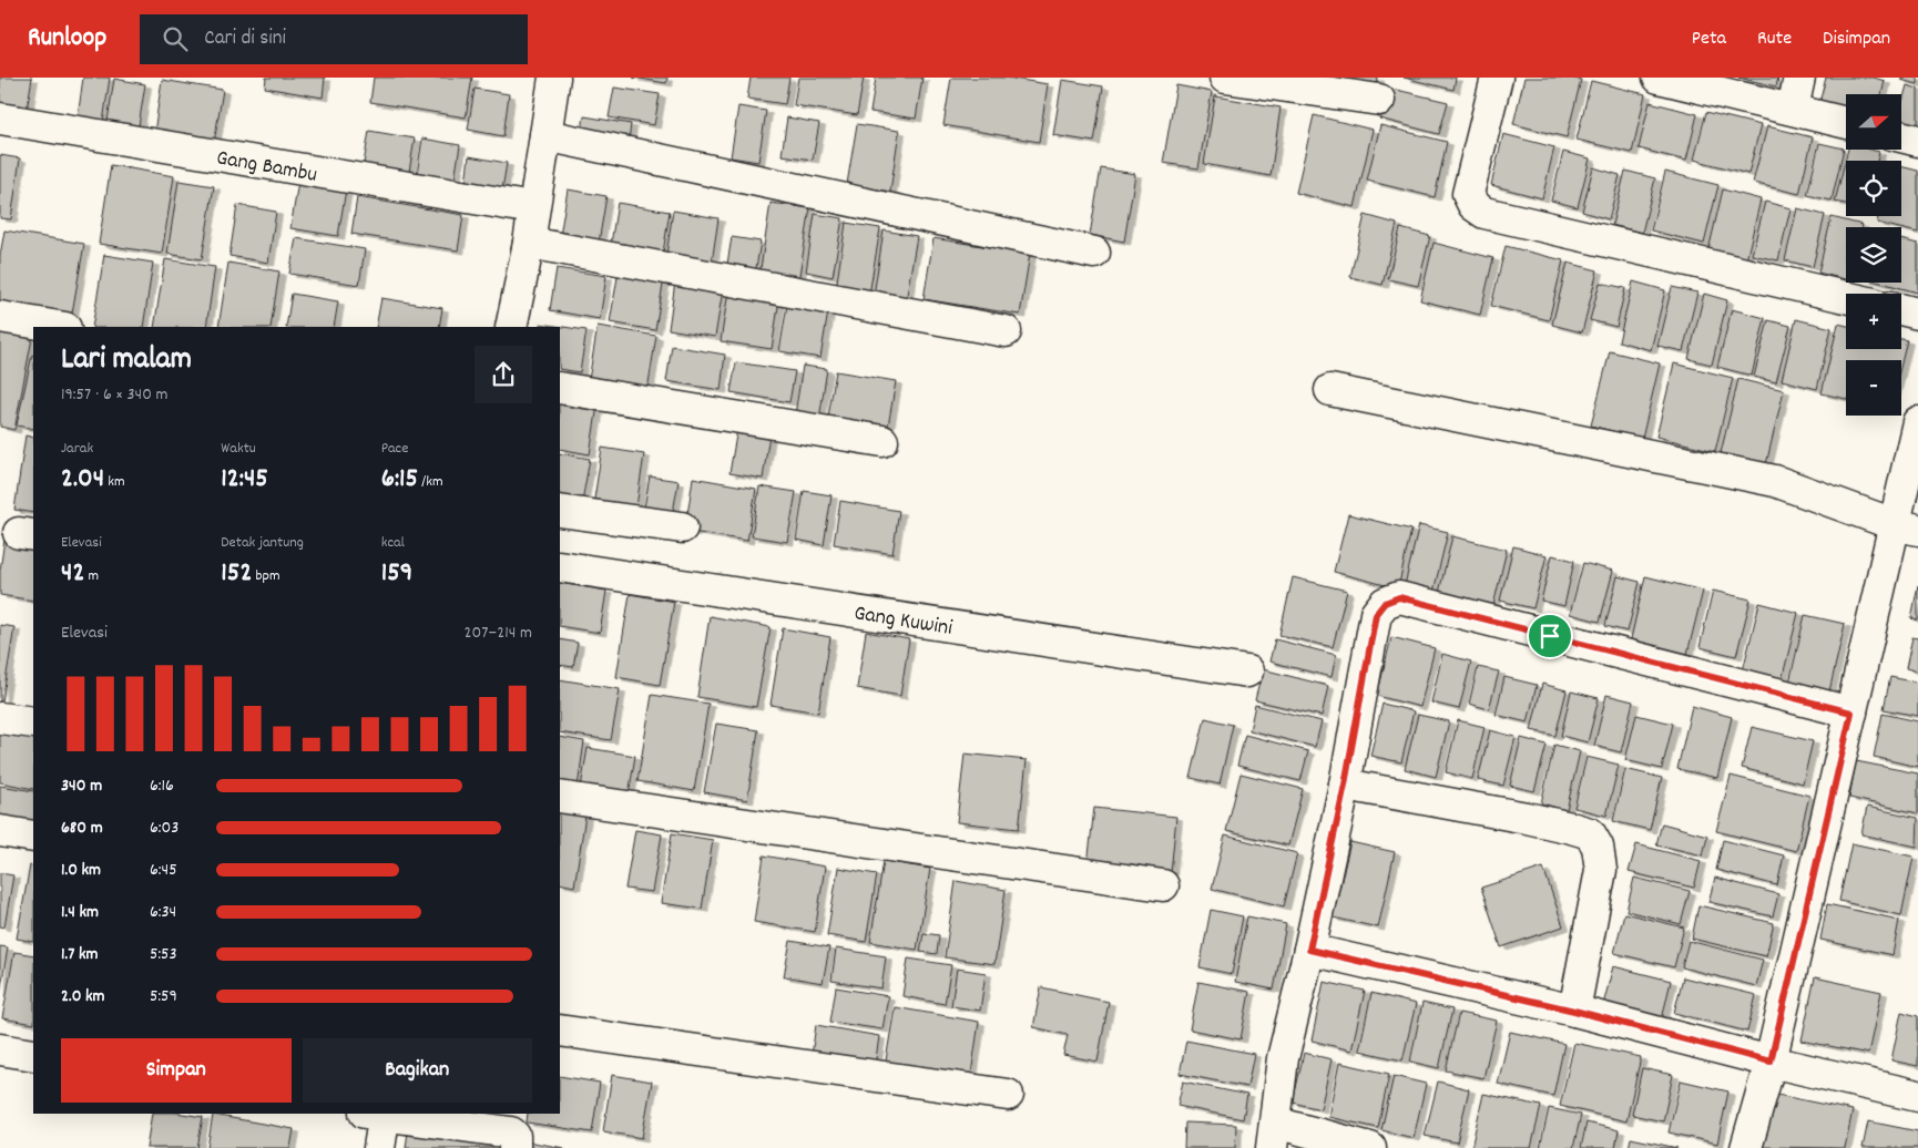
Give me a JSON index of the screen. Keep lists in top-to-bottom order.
{
  "streets": {
    "street": ["Gang Bambu", "Gang Kuwini"]
  },
  "north": "right",
  "page": {
    "header": "Runloop",
    "search": "Cari di sini",
    "nav": ["Peta", "Rute", "Disimpan"],
    "map_buttons": ["+", "−"],
    "heading": ["Lari malam", "19:57 · 6 × 340 m"],
    "stats": [
      ["Jarak", "2.04 km"],
      ["Waktu", "12:45"],
      ["Pace", "6:15 /km"],
      ["Elevasi", "42 m"],
      ["Detak jantung", "152 bpm"],
      ["kcal", "159"]
    ],
    "chart": ["Elevasi", "207–214 m"],
    "list": [
      {
        "name": "340 m",
        "note": "6:16"
      },
      {
        "name": "680 m",
        "note": "6:03"
      },
      {
        "name": "1.0 km",
        "note": "6:45"
      },
      {
        "name": "1.4 km",
        "note": "6:34"
      },
      {
        "name": "1.7 km",
        "note": "5:53"
      },
      {
        "name": "2.0 km",
        "note": "5:59"
      }
    ],
    "buttons": ["Simpan", "Bagikan"]
  }
}
